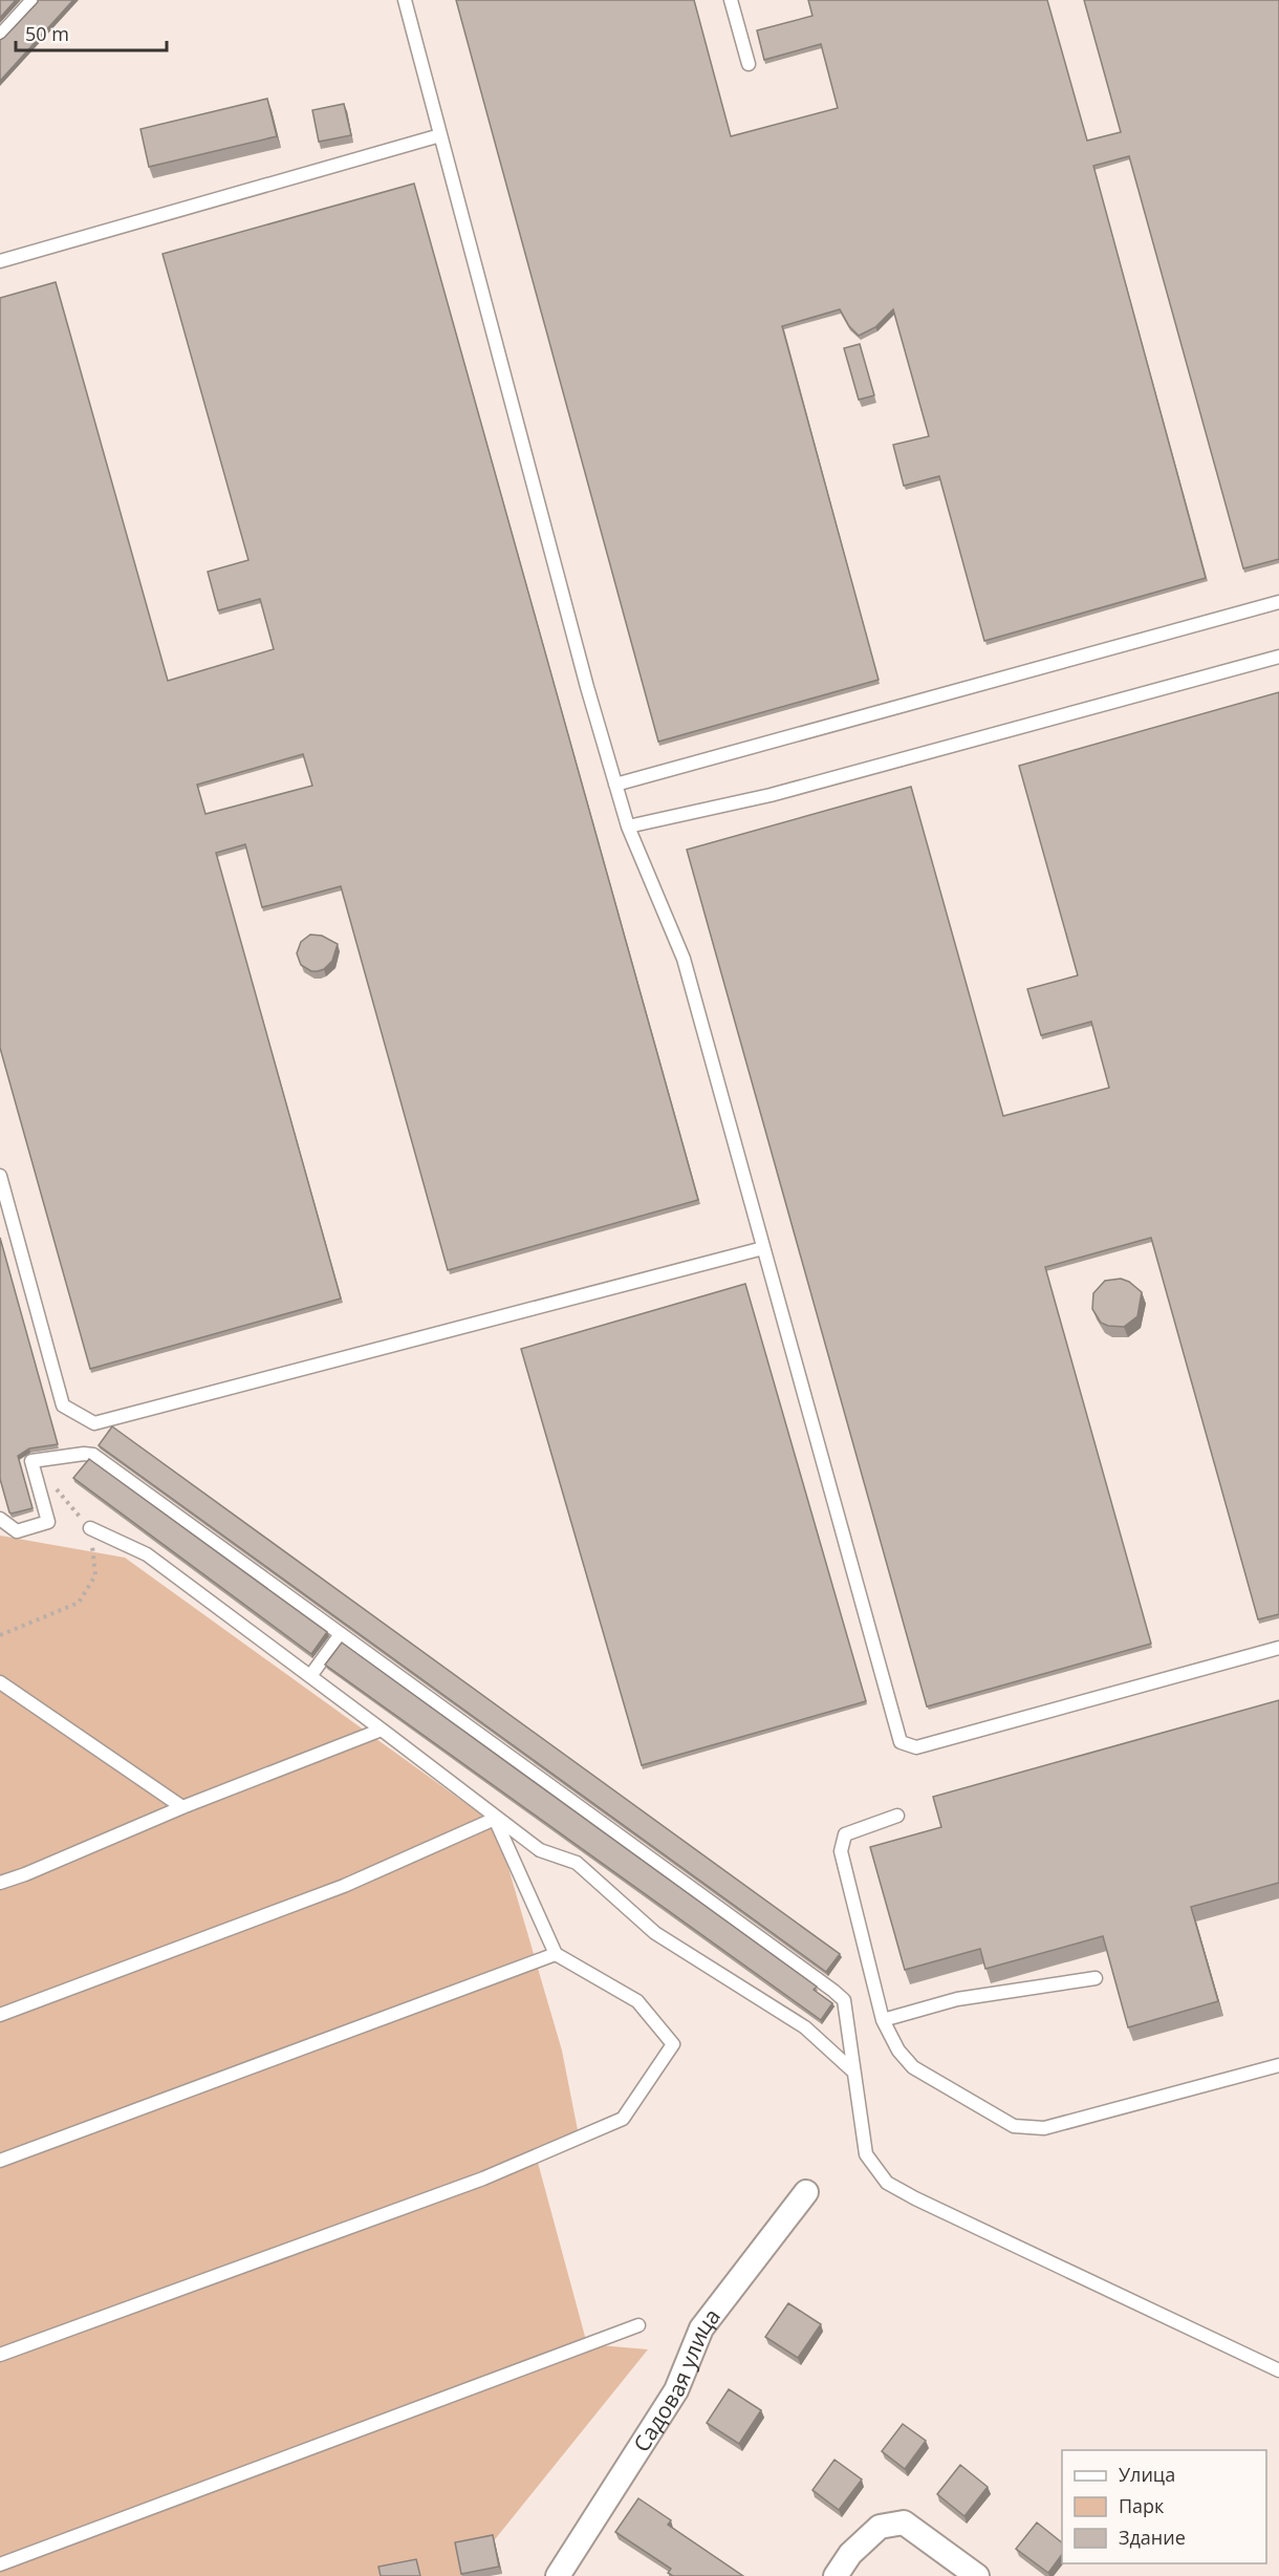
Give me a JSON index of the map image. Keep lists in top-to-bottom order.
{
  "streets": {
    "street": ["Садовая улица"]
  },
  "legend": ["Улица", "Парк", "Здание"],
  "scale_bar": "50 m"
}
